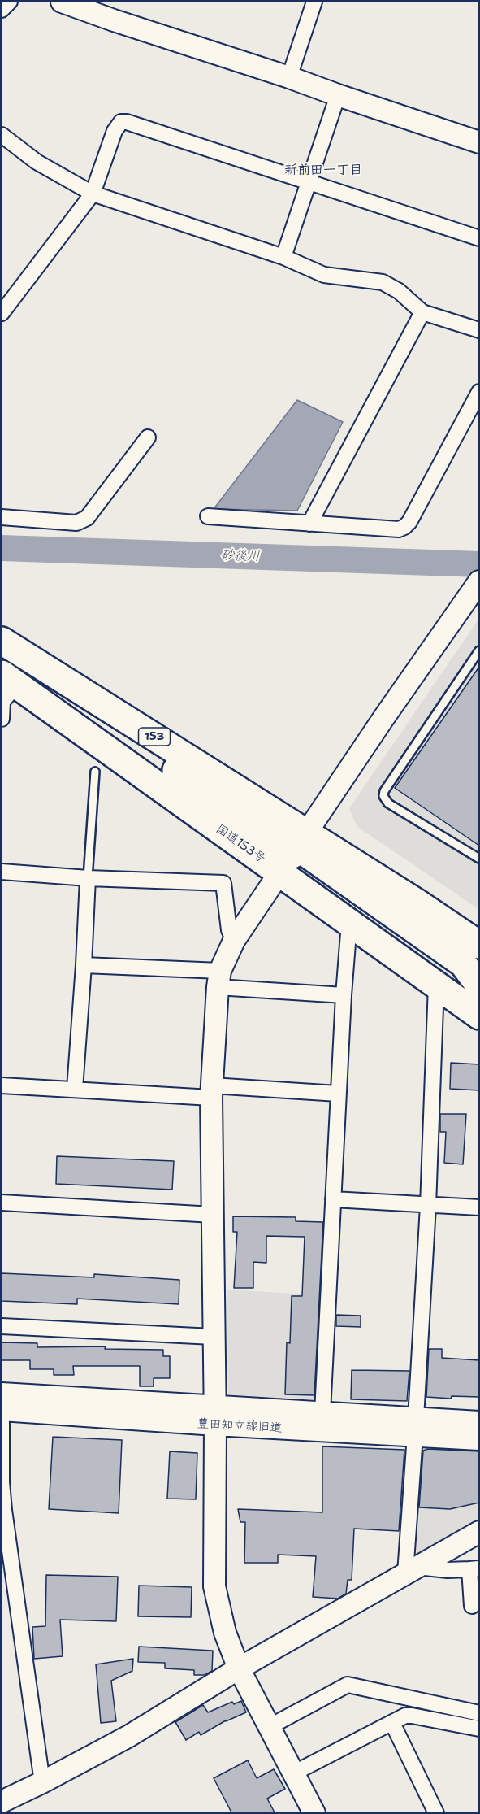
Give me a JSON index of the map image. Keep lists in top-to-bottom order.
{
  "streets": {
    "highway": ["153", "国道153号"],
    "street": ["豊田知立線旧道"]
  },
  "crossings": [
    ["153", "国道153号"]
  ],
  "districts": ["新前田一丁目"],
  "water": ["砂後川"]
}
